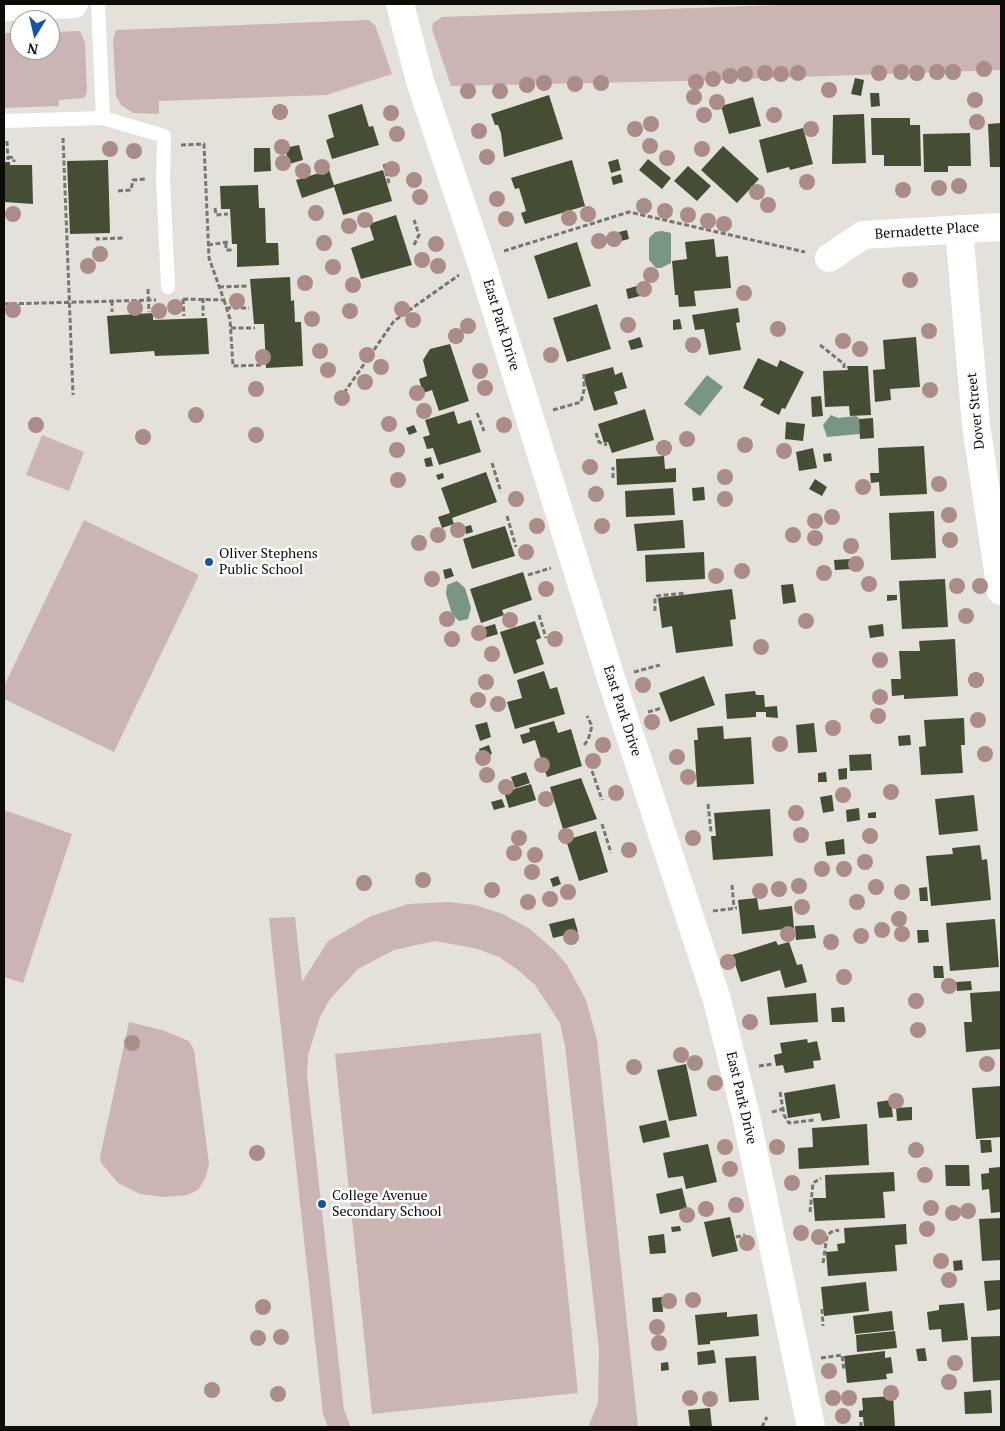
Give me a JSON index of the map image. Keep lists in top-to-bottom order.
{
  "streets": {
    "street": ["Bernadette Place", "East Park Drive", "Dover Street"]
  },
  "crossings": [
    ["Bernadette Place", "Dover Street"]
  ],
  "places": ["Oliver Stephens Public School", "College Avenue Secondary School"],
  "north": "bottom"
}
